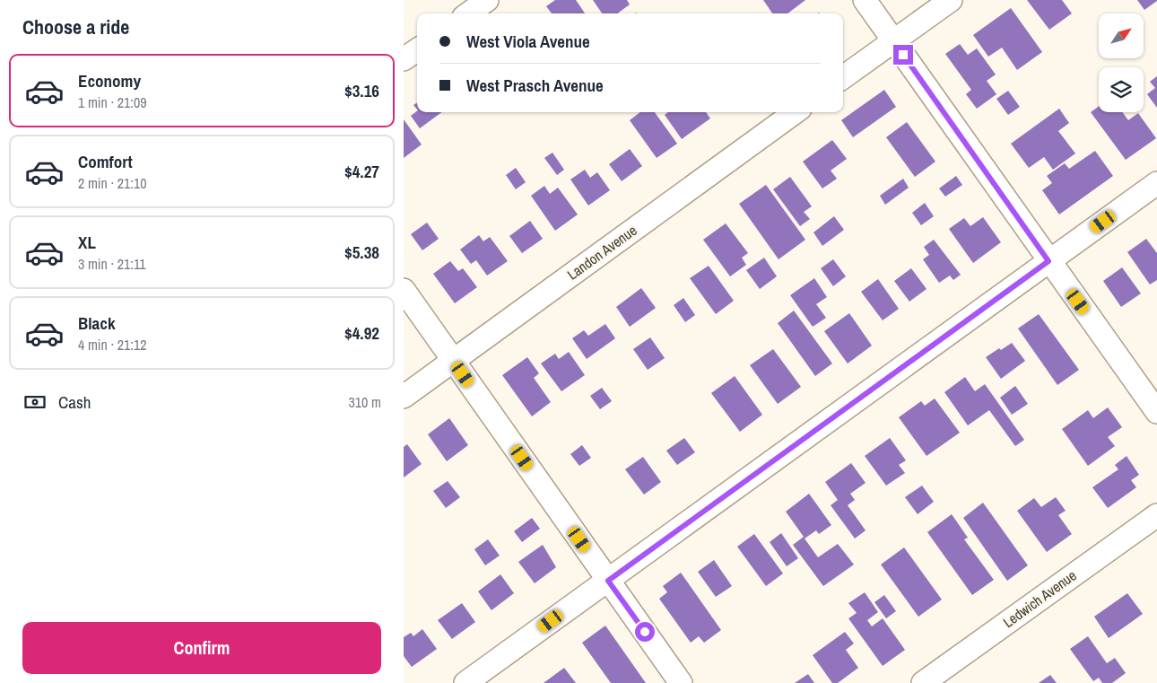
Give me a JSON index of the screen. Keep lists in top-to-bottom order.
{
  "streets": {
    "street": ["Landon Avenue", "Ledwich Avenue"]
  },
  "north": "top right",
  "page": {
    "heading": "Choose a ride",
    "banner": ["West Viola Avenue", "West Prasch Avenue"],
    "list": [
      {
        "name": "Economy",
        "note": "1 min · 21:09",
        "value": "$3.16"
      },
      {
        "name": "Comfort",
        "note": "2 min · 21:10",
        "value": "$4.27"
      },
      {
        "name": "XL",
        "note": "3 min · 21:11",
        "value": "$5.38"
      },
      {
        "name": "Black",
        "note": "4 min · 21:12",
        "value": "$4.92"
      }
    ],
    "pay": ["Cash", "310 m"],
    "buttons": "Confirm"
  }
}
